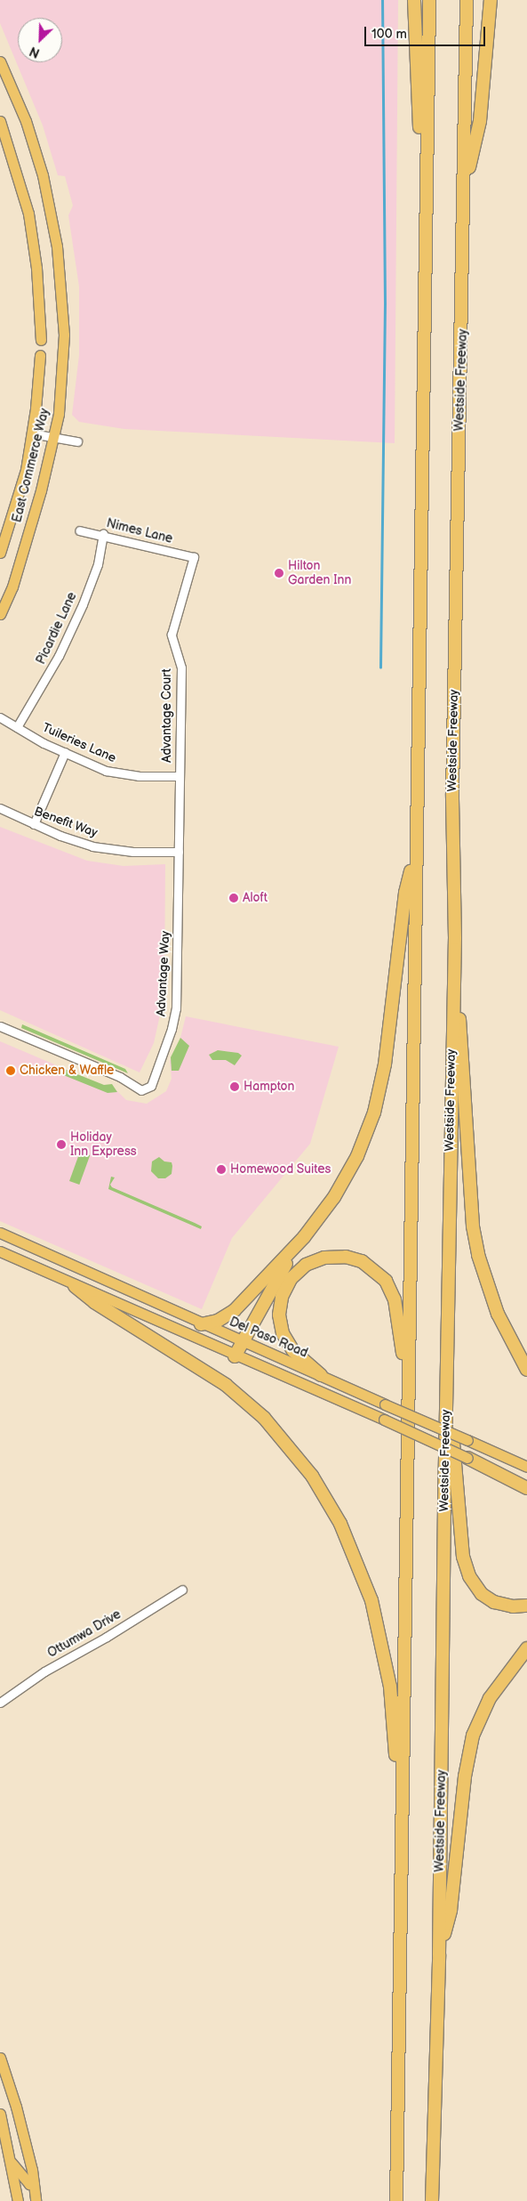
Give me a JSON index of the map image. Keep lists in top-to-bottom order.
{
  "streets": {
    "highway": ["Westside Freeway"],
    "main road": ["East Commerce Way", "Del Paso Road"],
    "street": [
      "Nimes Lane",
      "Picardie Lane",
      "Advantage Court",
      "Tuileries Lane",
      "Benefit Way",
      "Advantage Way",
      "Ottumwa Drive"
    ]
  },
  "crossings": [
    ["Nimes Lane", "Picardie Lane"],
    ["Nimes Lane", "Advantage Court"],
    ["Picardie Lane", "Tuileries Lane"],
    ["Advantage Court", "Tuileries Lane"],
    ["Advantage Court", "Benefit Way"],
    ["Advantage Court", "Advantage Way"],
    ["Benefit Way", "Advantage Way"]
  ],
  "places": [
    "Hilton Garden Inn",
    "Aloft",
    "Chicken & Waffle",
    "Hampton",
    "Holiday Inn Express",
    "Homewood Suites"
  ],
  "scale_bar": "100 m",
  "north": "bottom left"
}
